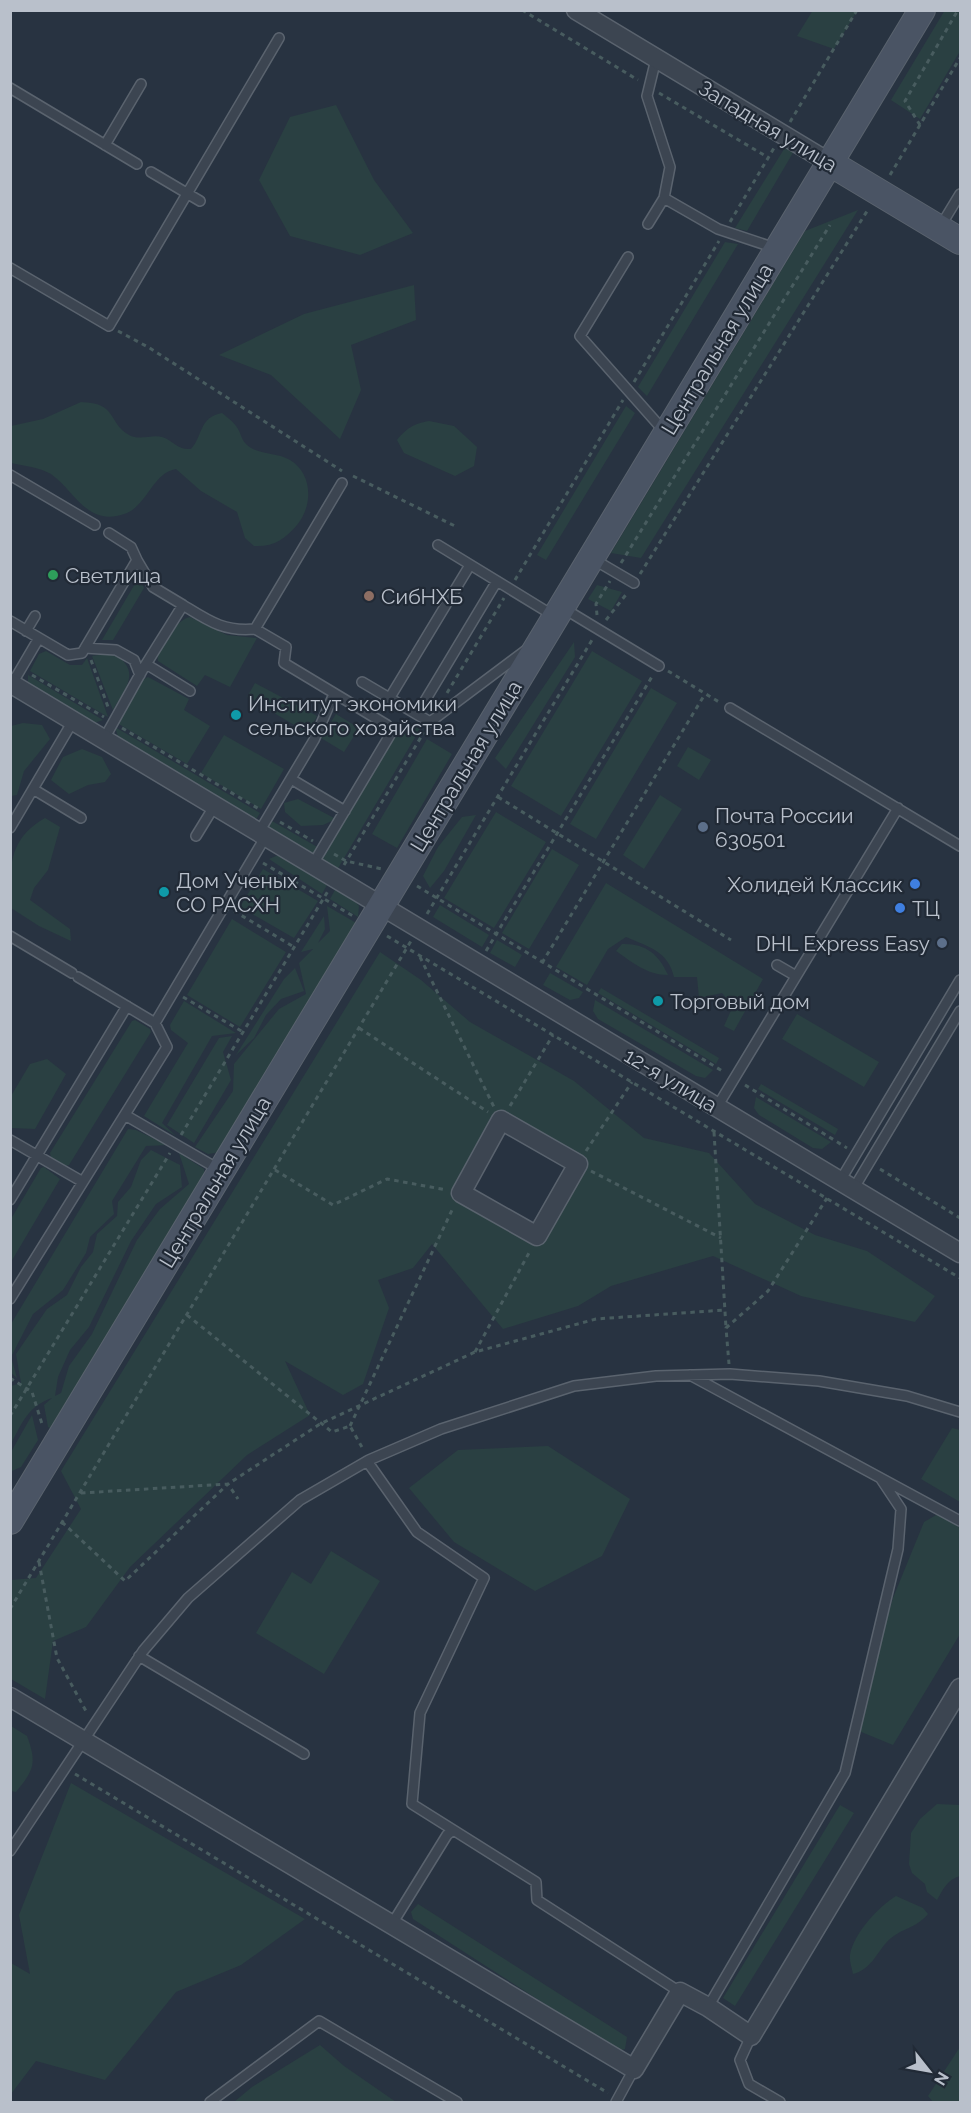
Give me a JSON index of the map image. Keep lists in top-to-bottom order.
{
  "streets": {
    "main road": ["Западная улица", "Центральная улица"],
    "street": ["12-я улица"]
  },
  "crossings": [
    ["Западная улица", "Центральная улица"],
    ["Центральная улица", "12-я улица"]
  ],
  "places": [
    "Светлица",
    "СибНХБ",
    "Институт экономики сельского хозяйства",
    "Почта России 630501",
    "Холидей Классик",
    "Дом Ученых СО РАСХН",
    "ТЦ",
    "DHL Express Easy",
    "Торговый дом"
  ],
  "north": "bottom right"
}
